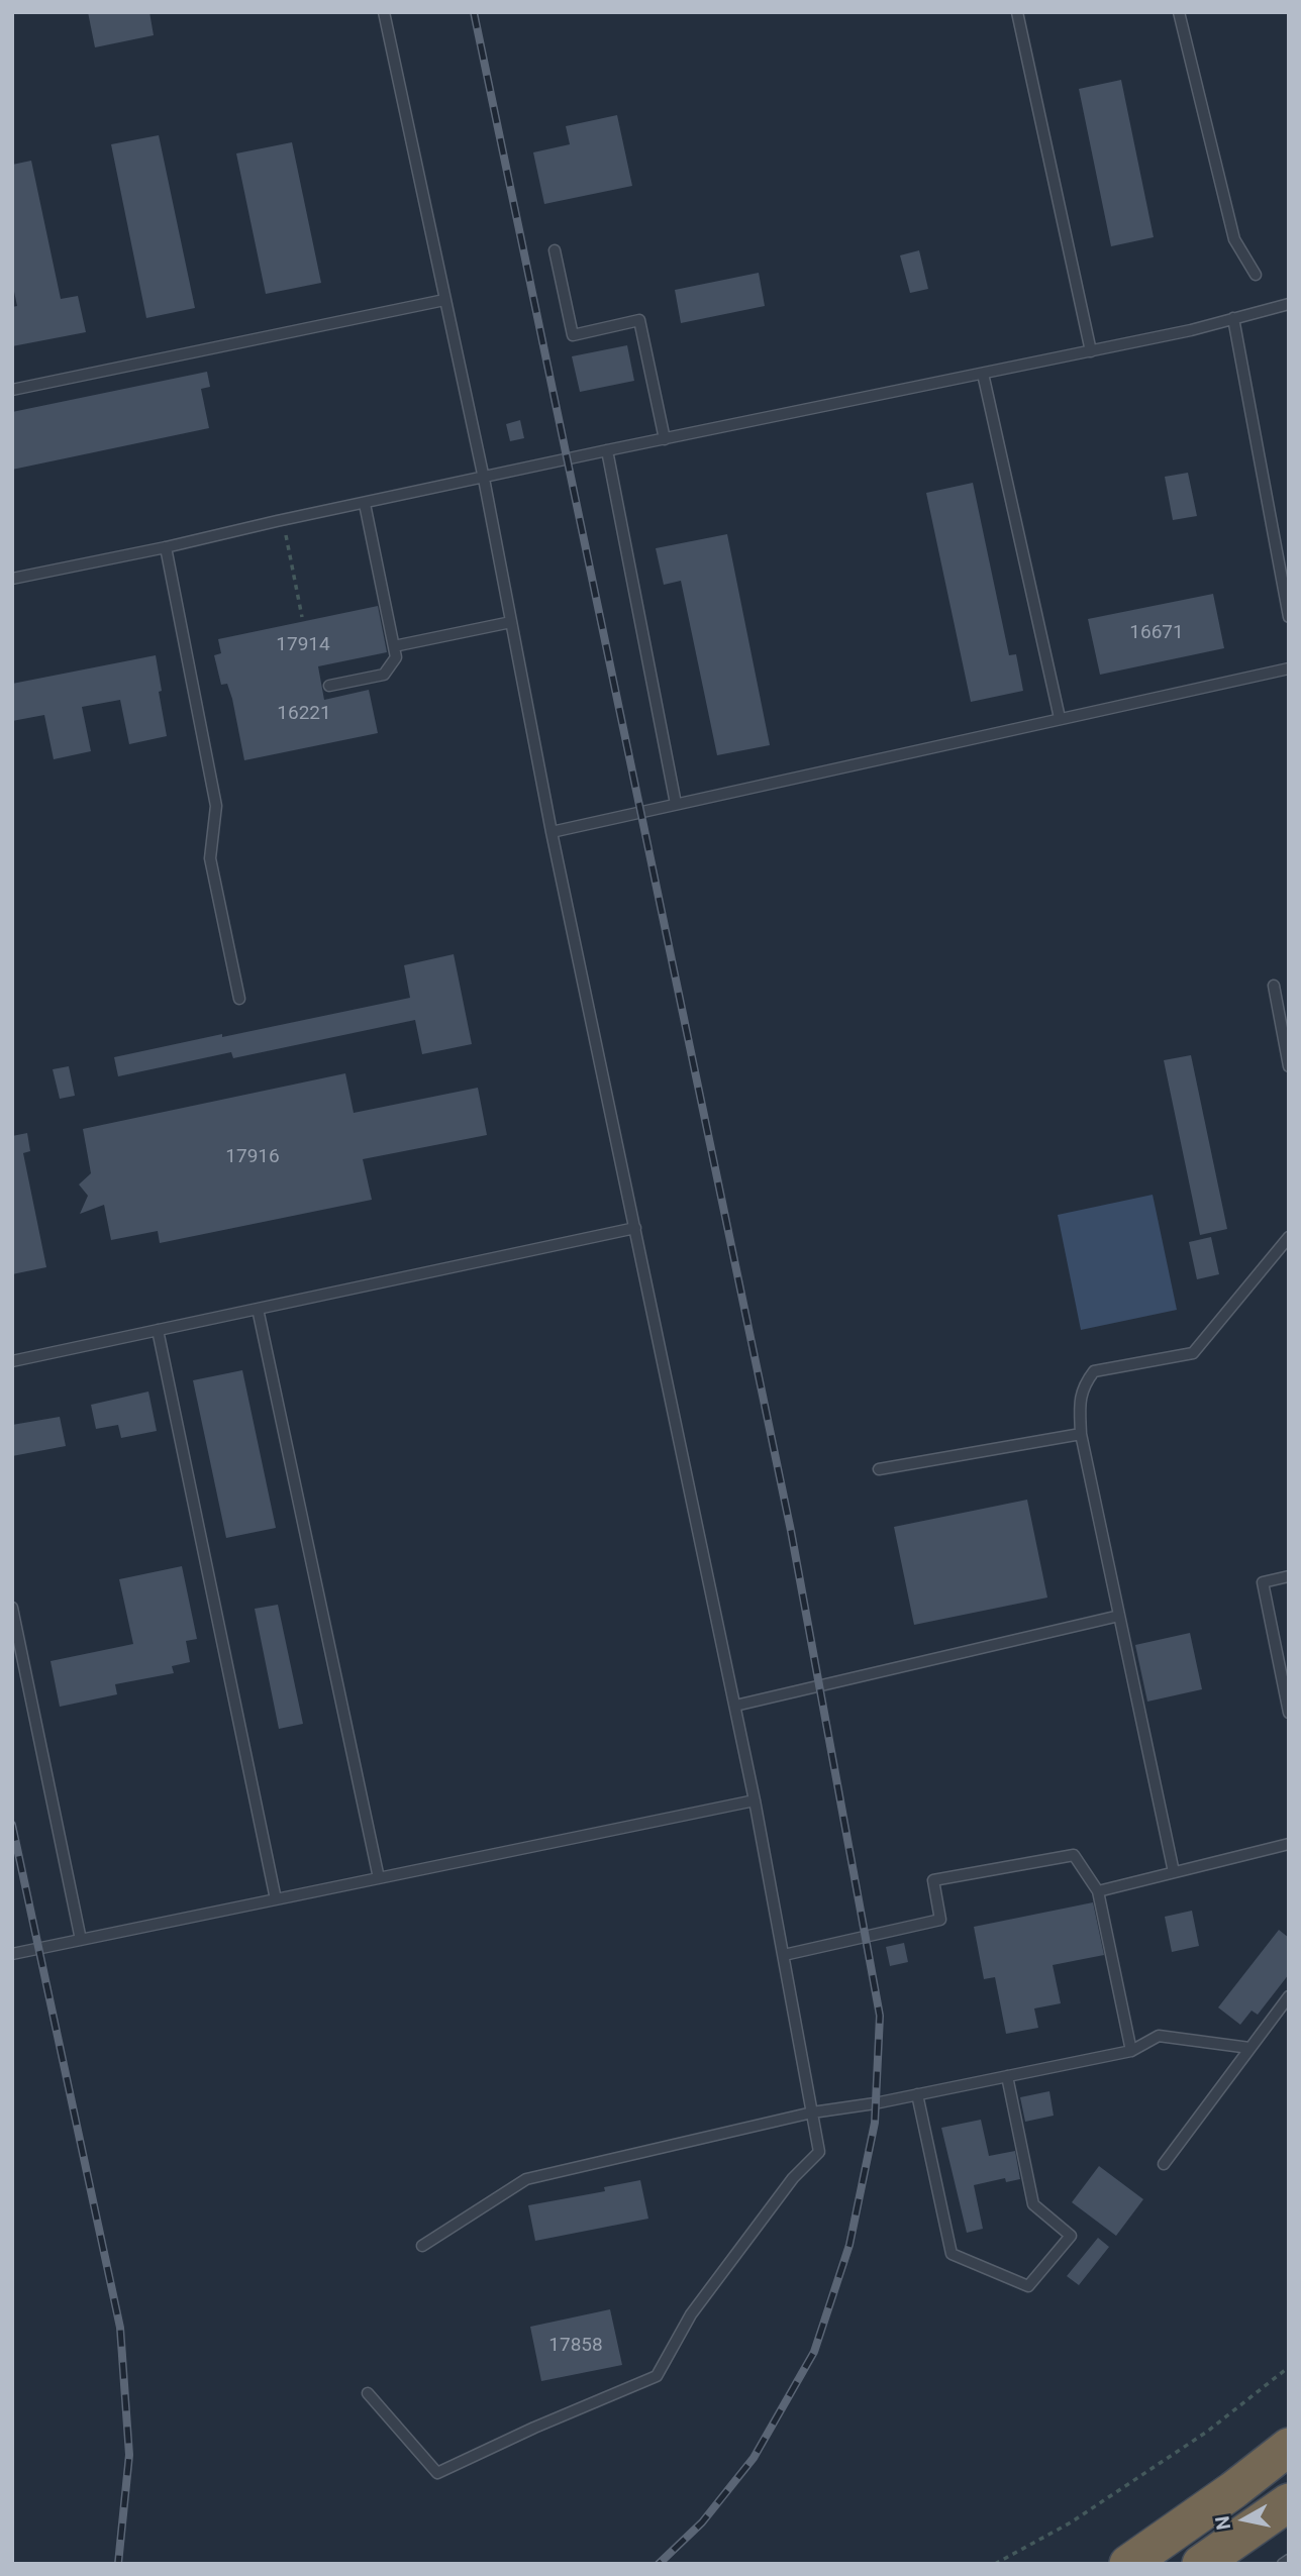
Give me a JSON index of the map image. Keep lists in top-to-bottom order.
{
  "house_numbers": [
    "16671",
    "17914",
    "16221",
    "17916",
    "17858"
  ],
  "north": "left"
}
